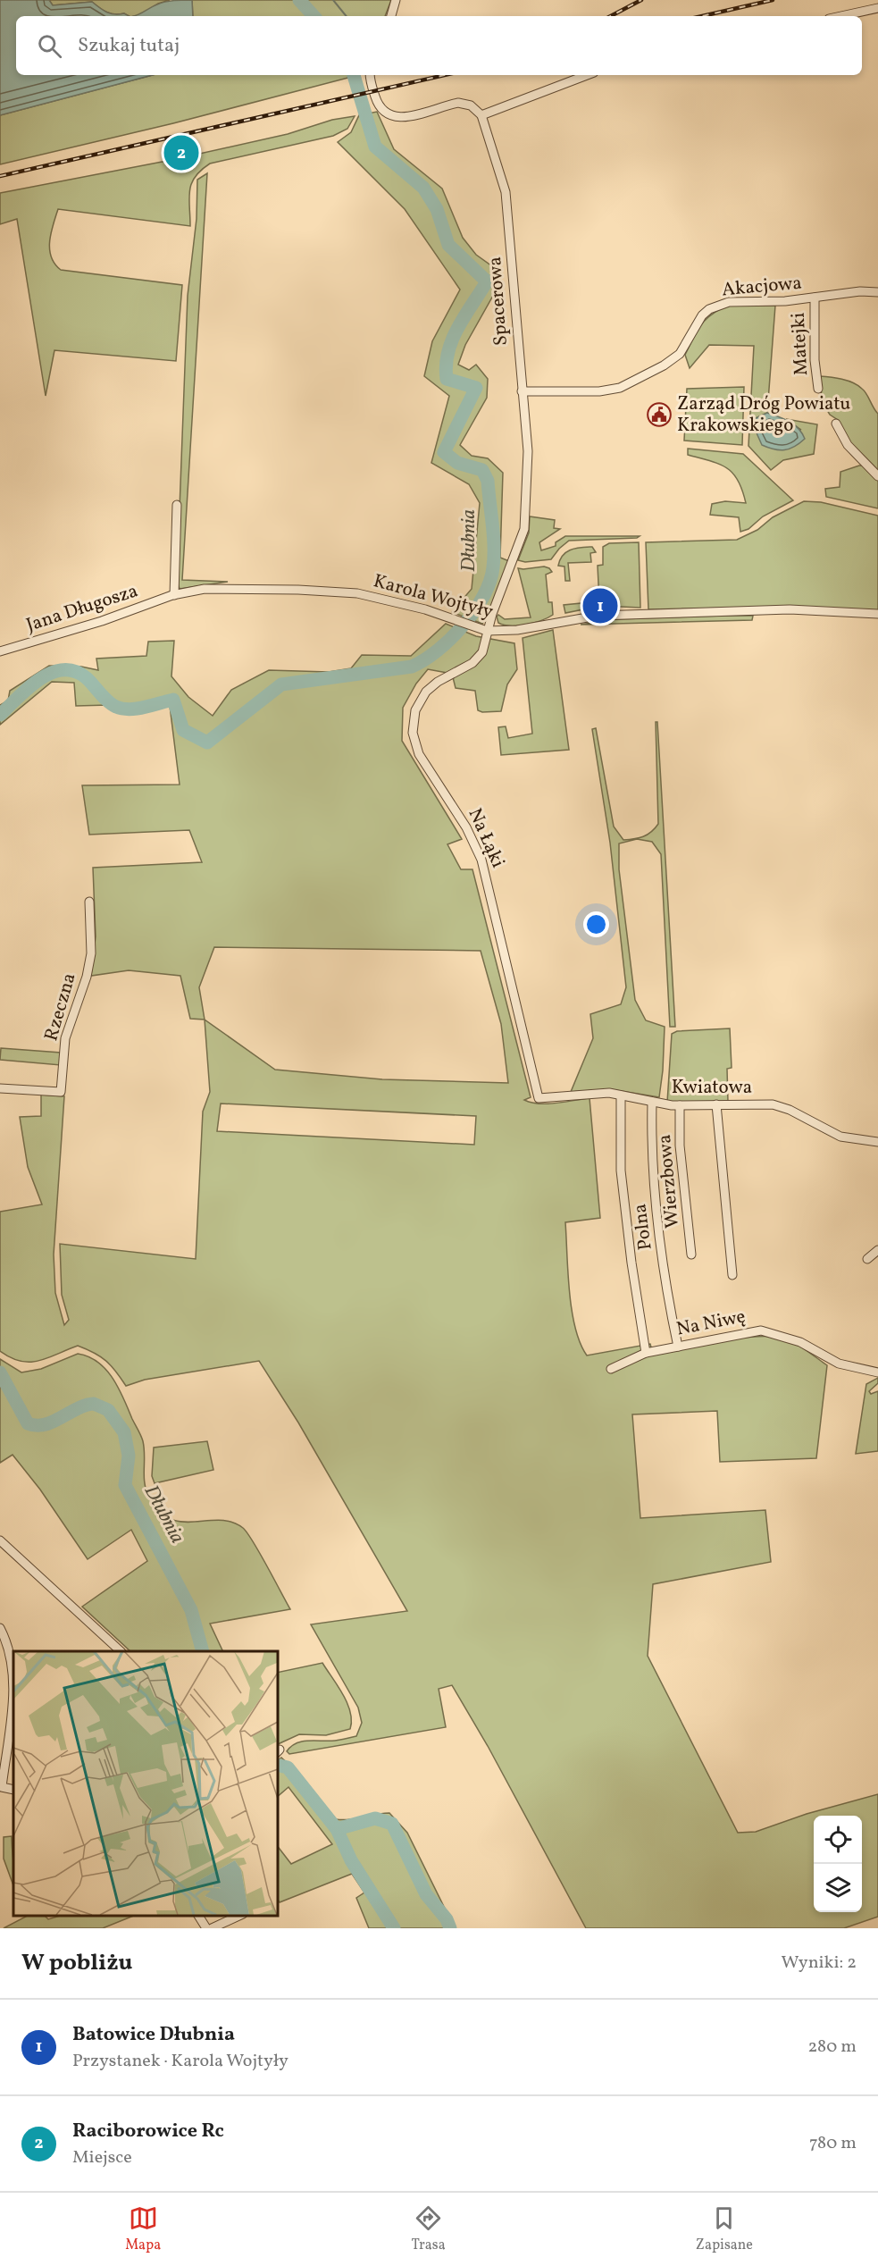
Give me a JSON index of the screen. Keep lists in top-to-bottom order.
{
  "streets": {
    "street": [
      "Akacjowa",
      "Spacerowa",
      "Matejki",
      "Karola Wojtyły",
      "Jana Długosza",
      "Na Łąki",
      "Rzeczna",
      "Kwiatowa",
      "Wierzbowa",
      "Polna",
      "Na Niwę"
    ]
  },
  "crossings": [
    ["Akacjowa", "Spacerowa"],
    ["Akacjowa", "Matejki"],
    ["Spacerowa", "Karola Wojtyły"],
    ["Spacerowa", "Na Łąki"],
    ["Karola Wojtyły", "Jana Długosza"],
    ["Karola Wojtyły", "Na Łąki"],
    ["Na Łąki", "Kwiatowa"],
    ["Kwiatowa", "Wierzbowa"],
    ["Kwiatowa", "Polna"],
    ["Polna", "Na Niwę"]
  ],
  "water": ["Dłubnia"],
  "places": {
    "public building": ["Zarząd Dróg Powiatu Krakowskiego"]
  },
  "page": {
    "search": "Szukaj tutaj",
    "pins": ["2", "1"],
    "heading": ["W pobliżu", "Wyniki: 2"],
    "list": [
      {
        "mark": "1",
        "name": "Batowice Dłubnia",
        "note": "Przystanek · Karola Wojtyły",
        "value": "280 m"
      },
      {
        "mark": "2",
        "name": "Raciborowice Rc",
        "note": "Miejsce",
        "value": "780 m"
      }
    ],
    "nav": ["Mapa", "Trasa", "Zapisane"]
  }
}
